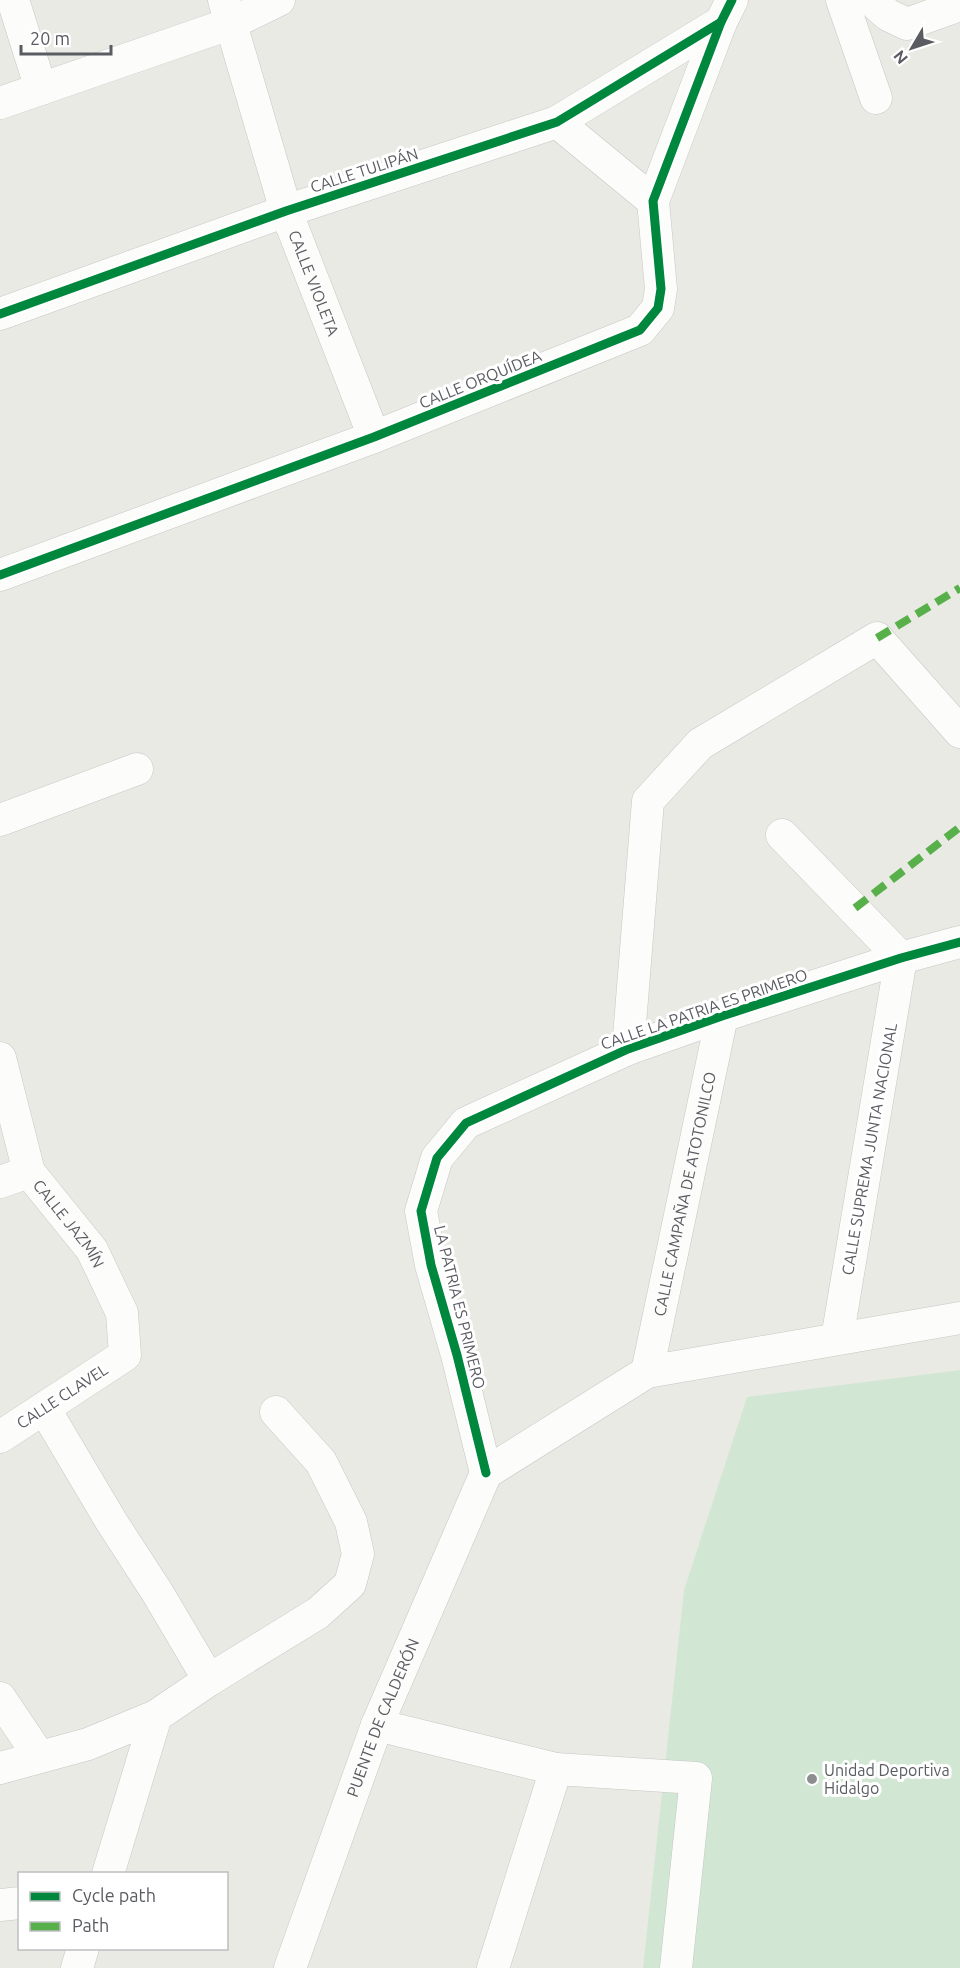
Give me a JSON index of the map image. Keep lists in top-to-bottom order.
{
  "streets": {
    "street": [
      "CALLE TULIPÁN",
      "CALLE VIOLETA",
      "CALLE ORQUÍDEA",
      "CALLE LA PATRIA ES PRIMERO",
      "CALLE SUPREMA JUNTA NACIONAL",
      "CALLE CAMPAÑA DE ATOTONILCO",
      "CALLE JAZMÍN",
      "LA PATRIA ES PRIMERO",
      "CALLE CLAVEL",
      "PUENTE DE CALDERÓN"
    ]
  },
  "crossings": [
    ["CALLE TULIPÁN", "CALLE VIOLETA"],
    ["CALLE TULIPÁN", "CALLE ORQUÍDEA"],
    ["CALLE VIOLETA", "CALLE ORQUÍDEA"],
    ["CALLE LA PATRIA ES PRIMERO", "CALLE SUPREMA JUNTA NACIONAL"],
    ["CALLE LA PATRIA ES PRIMERO", "CALLE CAMPAÑA DE ATOTONILCO"],
    ["CALLE LA PATRIA ES PRIMERO", "LA PATRIA ES PRIMERO"],
    ["CALLE JAZMÍN", "CALLE CLAVEL"],
    ["LA PATRIA ES PRIMERO", "PUENTE DE CALDERÓN"]
  ],
  "places": ["Unidad Deportiva Hidalgo"],
  "legend": ["Cycle path", "Path"],
  "scale_bar": "20 m",
  "north": "bottom left"
}
